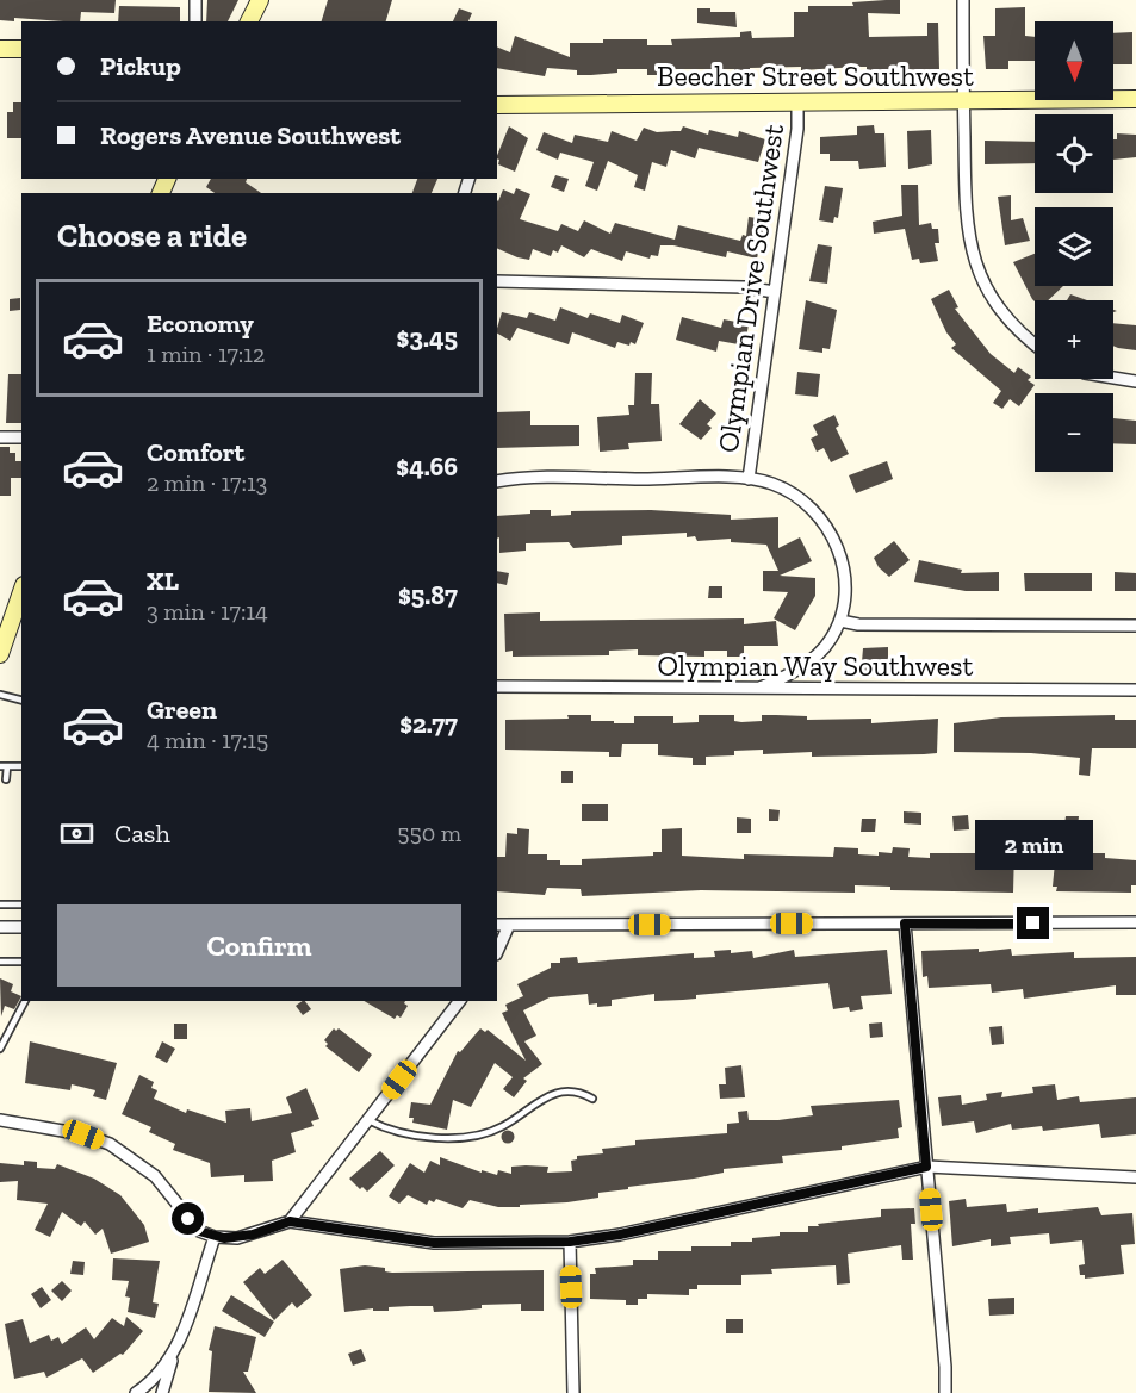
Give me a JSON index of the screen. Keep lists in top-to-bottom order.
{
  "streets": {
    "street": ["Beecher Street Southwest", "Olympian Drive Southwest", "Olympian Way Southwest"]
  },
  "crossings": [
    ["Beecher Street Southwest", "Olympian Drive Southwest"]
  ],
  "north": "bottom",
  "page": {
    "map_buttons": ["+", "−"],
    "banner": ["Pickup", "Rogers Avenue Southwest"],
    "heading": "Choose a ride",
    "list": [
      {
        "name": "Economy",
        "note": "1 min · 17:12",
        "value": "$3.45"
      },
      {
        "name": "Comfort",
        "note": "2 min · 17:13",
        "value": "$4.66"
      },
      {
        "name": "XL",
        "note": "3 min · 17:14",
        "value": "$5.87"
      },
      {
        "name": "Green",
        "note": "4 min · 17:15",
        "value": "$2.77"
      }
    ],
    "pay": ["Cash", "550 m"],
    "bubble": "2 min",
    "buttons": "Confirm"
  }
}
